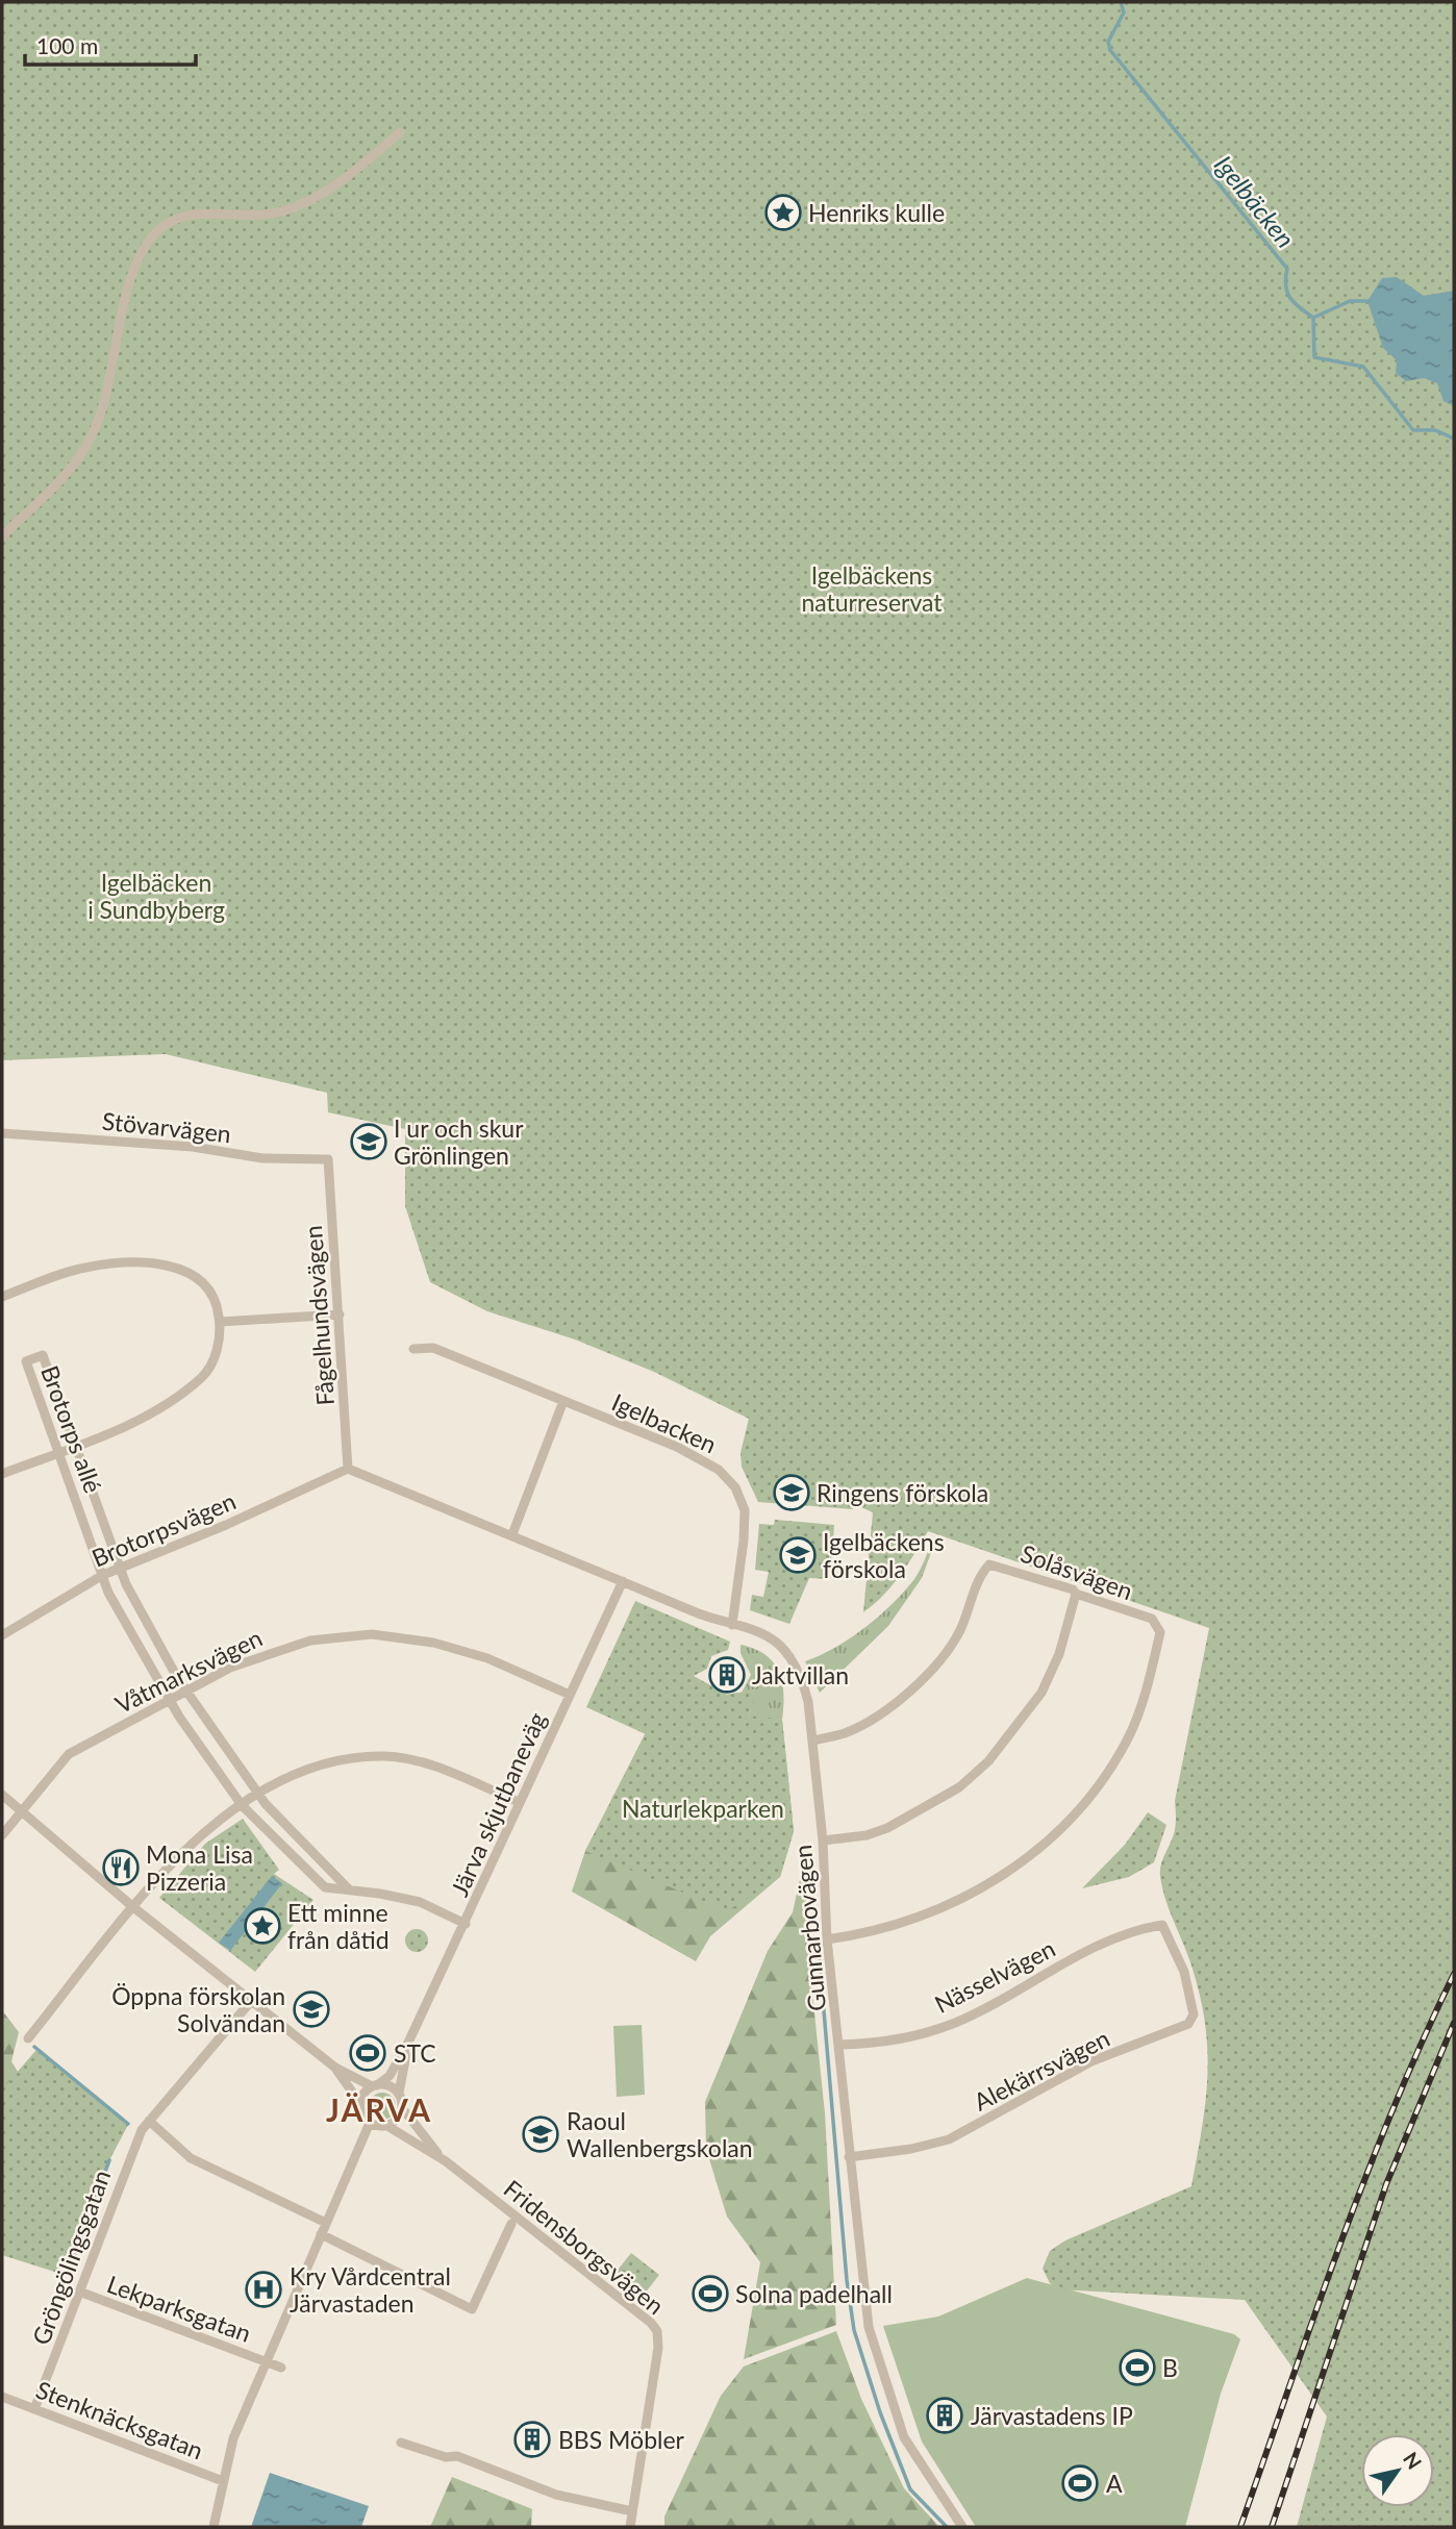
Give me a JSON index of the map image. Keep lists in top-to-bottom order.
{
  "streets": {
    "street": [
      "Stövarvägen",
      "Fågelhundsvägen",
      "Igelbacken",
      "Brotorps allé",
      "Brotorpsvägen",
      "Solåsvägen",
      "Våtmarksvägen",
      "Järva skjutbaneväg",
      "Gunnarbovägen",
      "Nässelvägen",
      "Alekärrsvägen",
      "Fridensborgsvägen",
      "Gröngölingsgatan",
      "Lekparksgatan",
      "Stenknäcksgatan"
    ]
  },
  "crossings": [
    ["Stövarvägen", "Fågelhundsvägen"],
    ["Fågelhundsvägen", "Brotorpsvägen"],
    ["Fågelhundsvägen", "Gunnarbovägen"],
    ["Igelbacken", "Gunnarbovägen"],
    ["Brotorps allé", "Brotorpsvägen"],
    ["Brotorps allé", "Våtmarksvägen"],
    ["Brotorps allé", "Järva skjutbaneväg"],
    ["Brotorpsvägen", "Gunnarbovägen"],
    ["Solåsvägen", "Gunnarbovägen"],
    ["Våtmarksvägen", "Järva skjutbaneväg"],
    ["Järva skjutbaneväg", "Gunnarbovägen"],
    ["Järva skjutbaneväg", "Fridensborgsvägen"],
    ["Gunnarbovägen", "Nässelvägen"],
    ["Gunnarbovägen", "Alekärrsvägen"],
    ["Nässelvägen", "Alekärrsvägen"],
    ["Gröngölingsgatan", "Lekparksgatan"],
    ["Gröngölingsgatan", "Stenknäcksgatan"]
  ],
  "districts": ["JÄRVA"],
  "water": ["Igelbäcken"],
  "parks": ["Igelbäckens naturreservat", "Igelbäcken i Sundbyberg", "Naturlekparken"],
  "places": {
    "place": ["Henriks kulle", "Ett minne från dåtid"],
    "school or university": [
      "I ur och skur Grönlingen",
      "Ringens förskola",
      "Igelbäckens förskola",
      "Öppna förskolan Solvändan",
      "Raoul Wallenbergskolan"
    ],
    "building": ["Jaktvillan", "Järvastadens IP", "BBS Möbler"],
    "restaurant": ["Mona Lisa Pizzeria"],
    "sports": [
      "STC",
      "Solna padelhall",
      "B",
      "A"
    ],
    "hospital": ["Kry Vårdcentral Järvastaden"]
  },
  "scale_bar": "100 m",
  "north": "top right"
}
